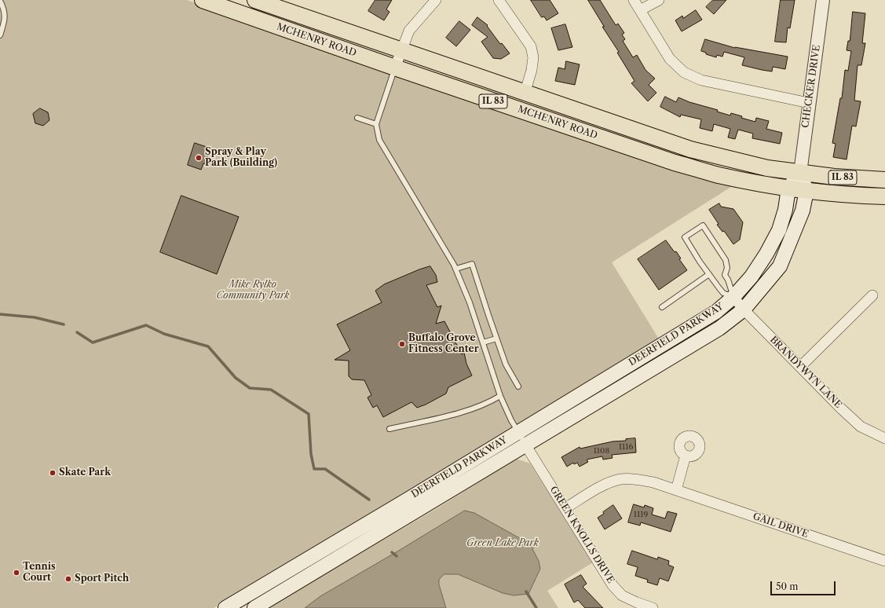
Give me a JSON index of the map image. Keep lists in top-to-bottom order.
{
  "streets": {
    "main road": ["MCHENRY ROAD", "IL 83", "DEERFIELD PARKWAY"],
    "street": [
      "CHECKER DRIVE",
      "BRANDYWYN LANE",
      "GAIL DRIVE",
      "GREEN KNOLLS DRIVE"
    ]
  },
  "crossings": [
    ["MCHENRY ROAD", "CHECKER DRIVE"],
    ["MCHENRY ROAD", "DEERFIELD PARKWAY"],
    ["CHECKER DRIVE", "DEERFIELD PARKWAY"],
    ["DEERFIELD PARKWAY", "BRANDYWYN LANE"],
    ["DEERFIELD PARKWAY", "GREEN KNOLLS DRIVE"],
    ["GAIL DRIVE", "GREEN KNOLLS DRIVE"]
  ],
  "parks": ["Mike Rylko Community Park", "Green Lake Park"],
  "places": [
    "Spray & Play Park (Building)",
    "Buffalo Grove Fitness Center",
    "Skate Park",
    "Tennis Court",
    "Sport Pitch"
  ],
  "house_numbers": ["1116", "1108", "1119"],
  "scale_bar": "50 m"
}
